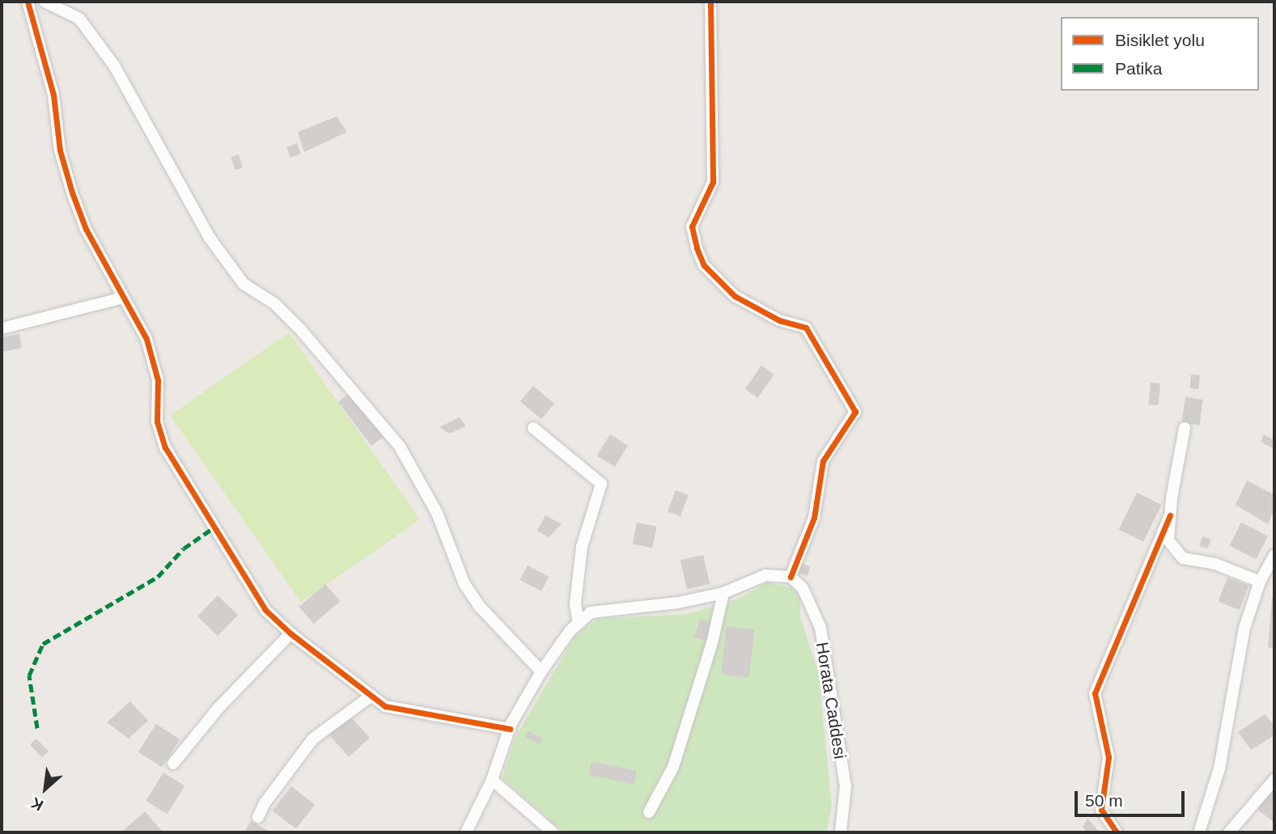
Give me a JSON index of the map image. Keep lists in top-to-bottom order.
{
  "streets": {
    "street": ["Horata Caddesi"]
  },
  "legend": ["Bisiklet yolu", "Patika"],
  "scale_bar": "50 m",
  "north": "bottom left"
}
